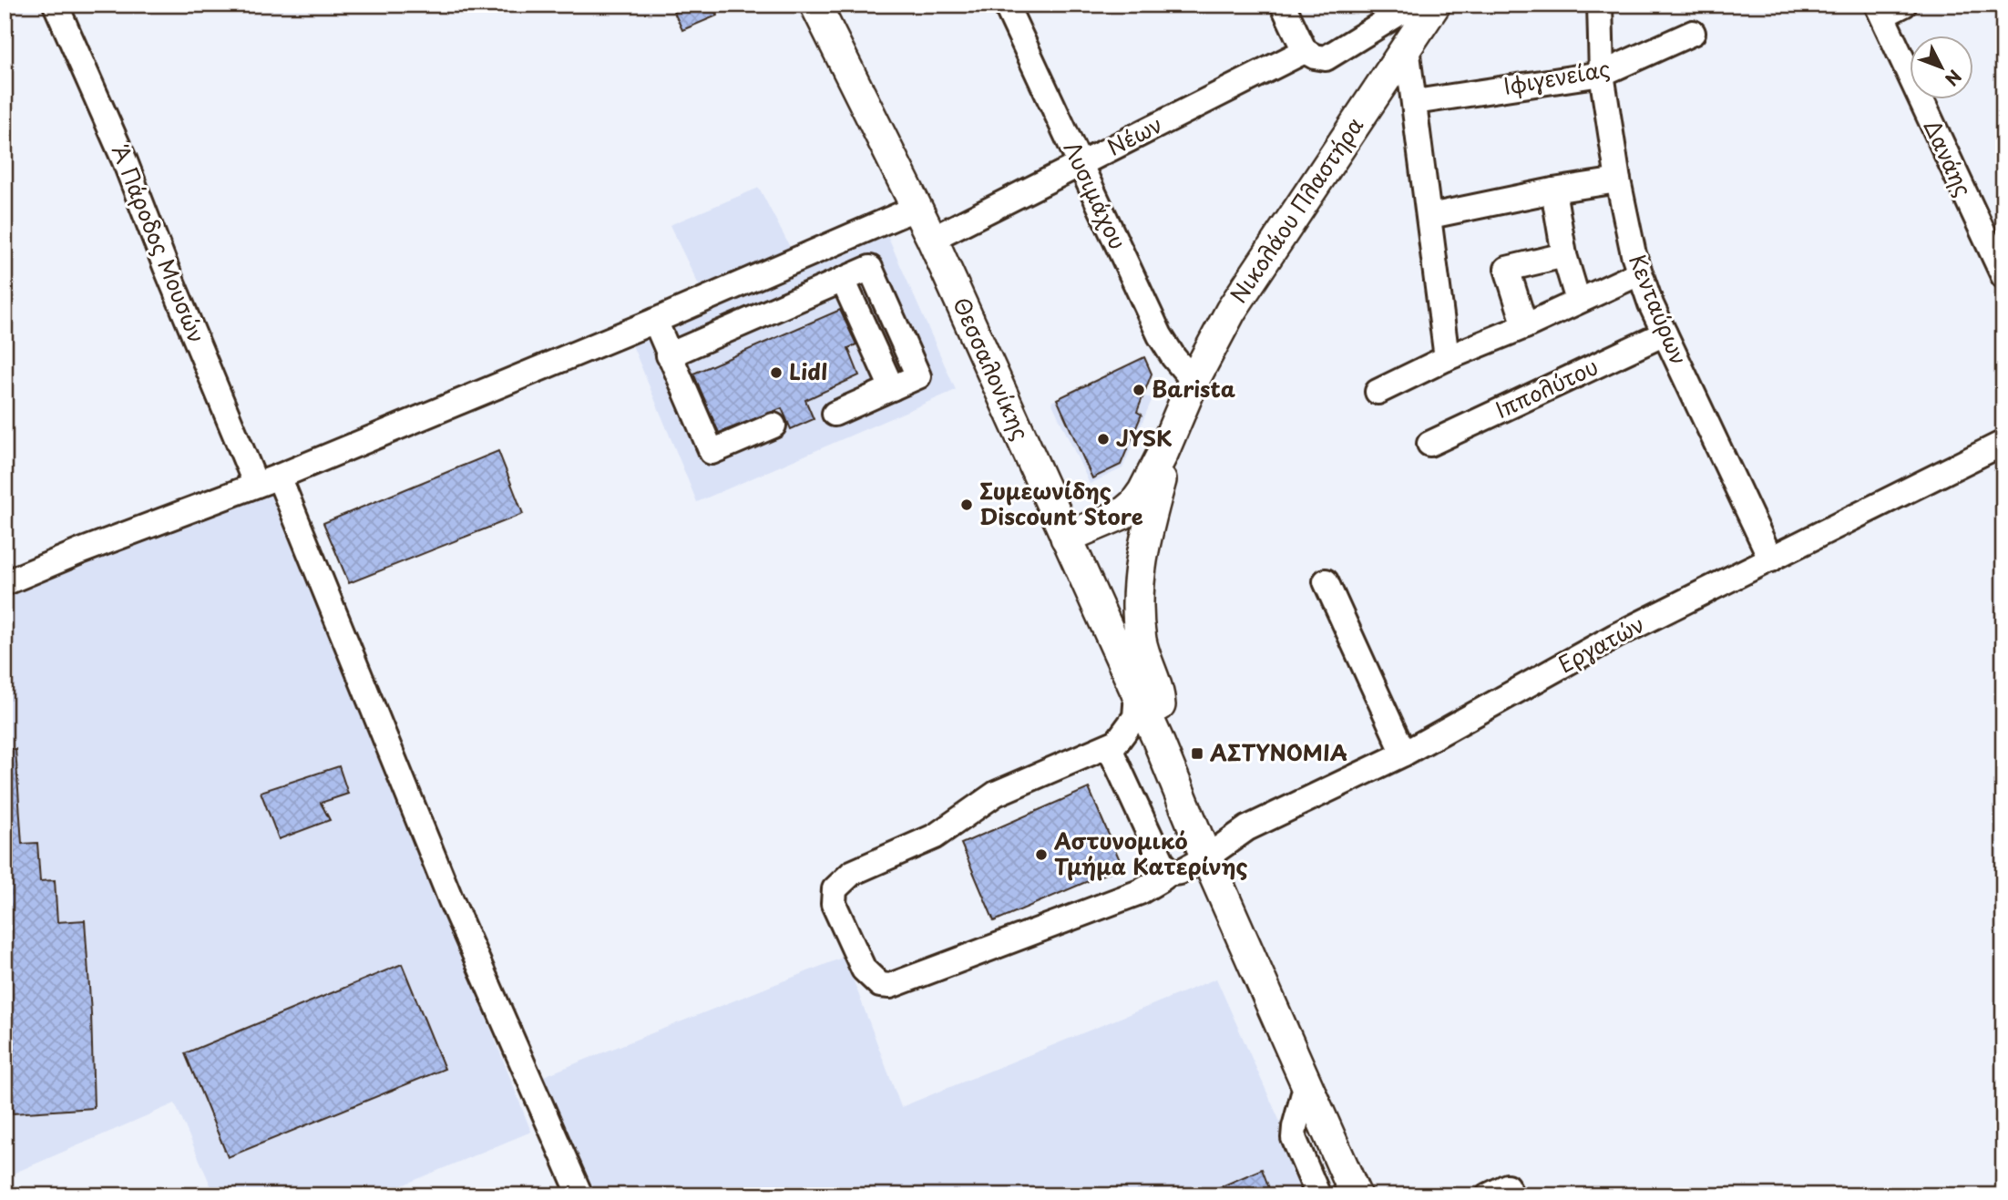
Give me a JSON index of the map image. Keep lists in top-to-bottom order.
{
  "streets": {
    "main road": ["Νικολάου Πλαστήρα", "Θεσσαλονίκης"],
    "street": [
      "Ιφιγενείας",
      "Νέων",
      "Δανάης",
      "Λυσιμάχου",
      "Α΄ Πάροδος Μουσών",
      "Κενταύρων",
      "Ιππολύτου",
      "Εργατών"
    ]
  },
  "crossings": [
    ["Ιφιγενείας", "Κενταύρων"],
    ["Νέων", "Λυσιμάχου"],
    ["Νέων", "Θεσσαλονίκης"],
    ["Λυσιμάχου", "Νικολάου Πλαστήρα"],
    ["Νικολάου Πλαστήρα", "Θεσσαλονίκης"],
    ["Κενταύρων", "Ιππολύτου"],
    ["Κενταύρων", "Εργατών"],
    ["Θεσσαλονίκης", "Εργατών"]
  ],
  "places": {
    "other": [
      "Lidl",
      "Barista",
      "JYSK",
      "Συμεωνίδης Discount Store",
      "Αστυνομικό Τμήμα Κατερίνης"
    ],
    "transit": ["ΑΣΤΥΝΟΜΙΑ"]
  },
  "north": "bottom right"
}
